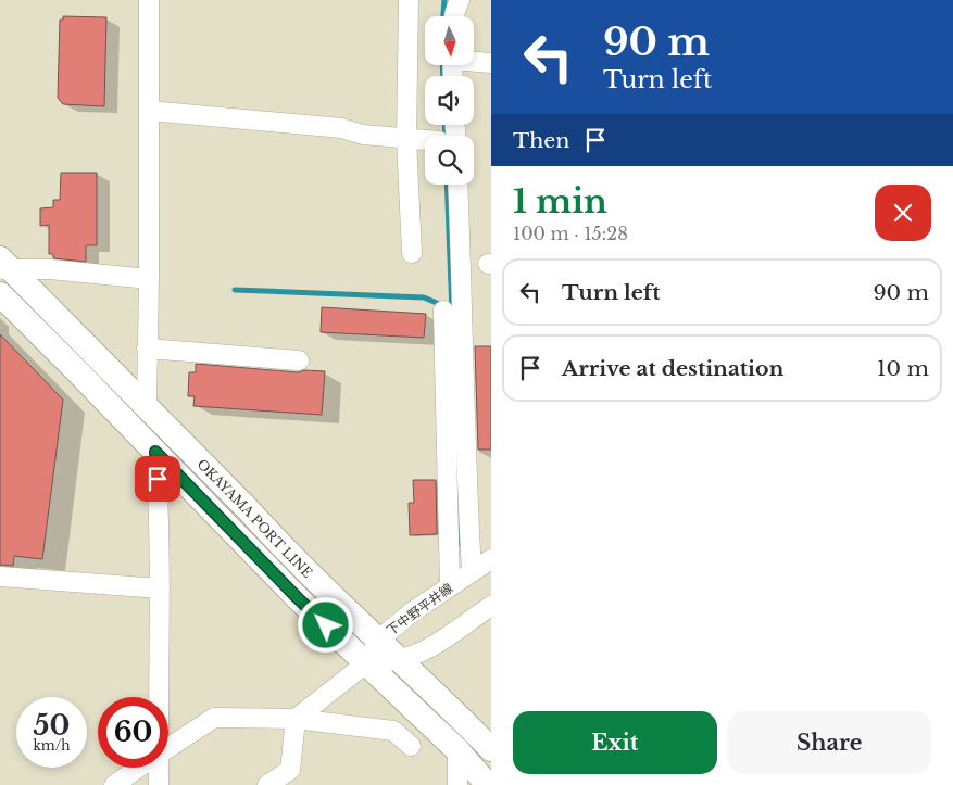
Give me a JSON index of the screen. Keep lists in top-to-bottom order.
{
  "streets": {
    "main road": ["OKAYAMA PORT LINE"],
    "street": ["下中野平井線"]
  },
  "crossings": [
    ["OKAYAMA PORT LINE", "下中野平井線"]
  ],
  "north": "bottom",
  "page": {
    "turn": ["90 m", "Turn left"],
    "then": "Then",
    "heading": ["1 min", "100 m · 15:28"],
    "list": [
      {
        "name": "Turn left",
        "value": "90 m"
      },
      {
        "name": "Arrive at destination",
        "value": "10 m"
      }
    ],
    "speed": "50 km/h",
    "limit": "60",
    "buttons": ["Exit", "Share"]
  }
}
